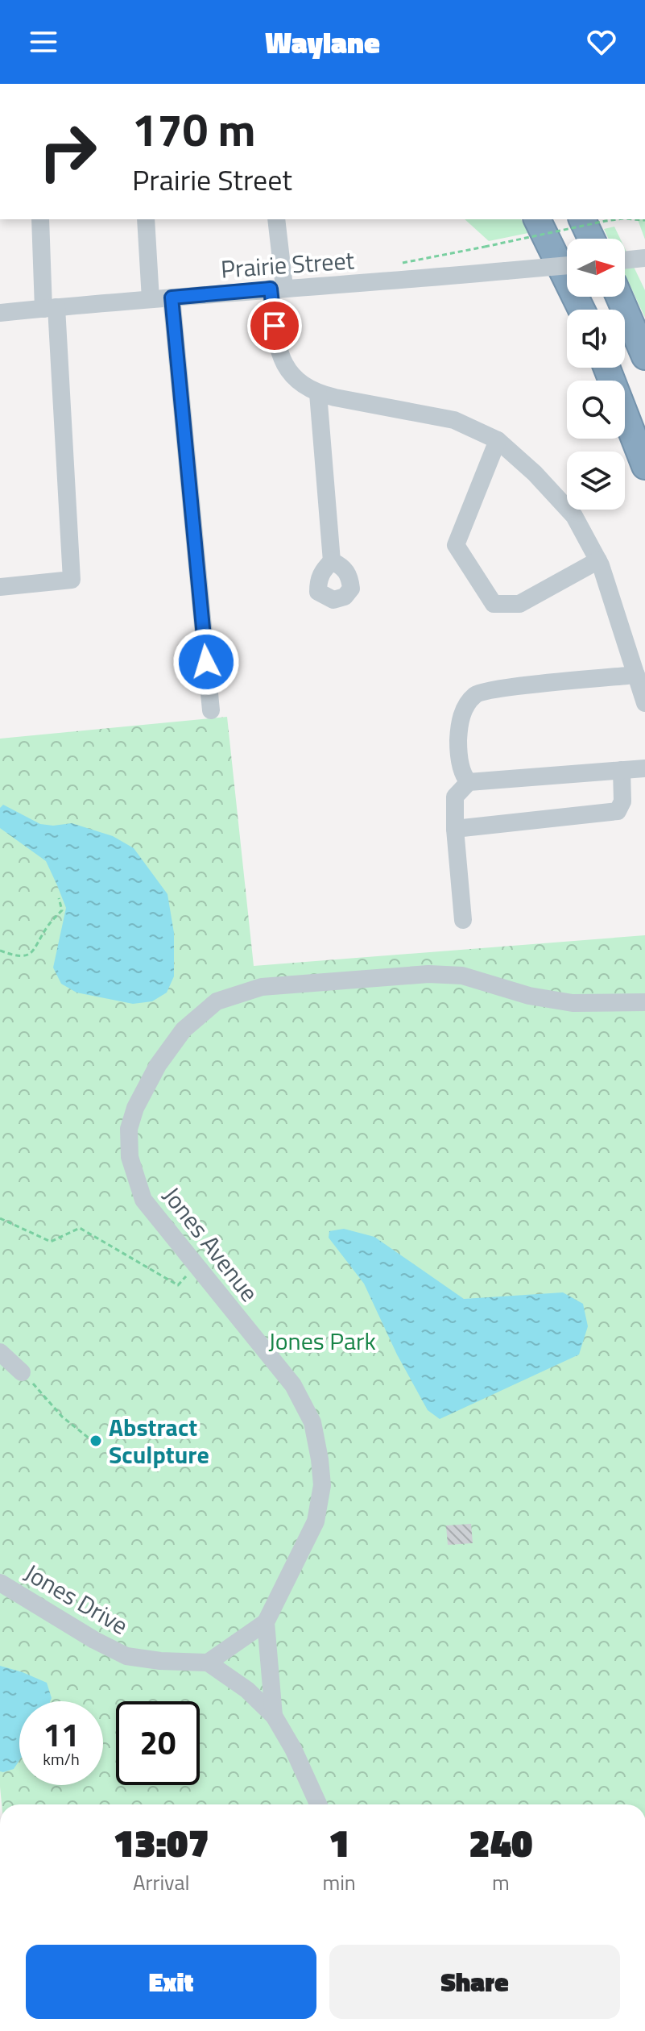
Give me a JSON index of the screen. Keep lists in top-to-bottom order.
{
  "streets": {
    "street": ["Prairie Street", "Jones Avenue", "Jones Drive"]
  },
  "parks": ["Jones Park"],
  "places": ["Abstract Sculpture"],
  "north": "right",
  "page": {
    "header": "Waylane",
    "turn": ["170 m", "Prairie Street"],
    "speed": "11 km/h",
    "limit": "20",
    "eta": [
      "13:07",
      "Arrival",
      "1",
      "min",
      "240",
      "m"
    ],
    "buttons": ["Exit", "Share"]
  }
}
